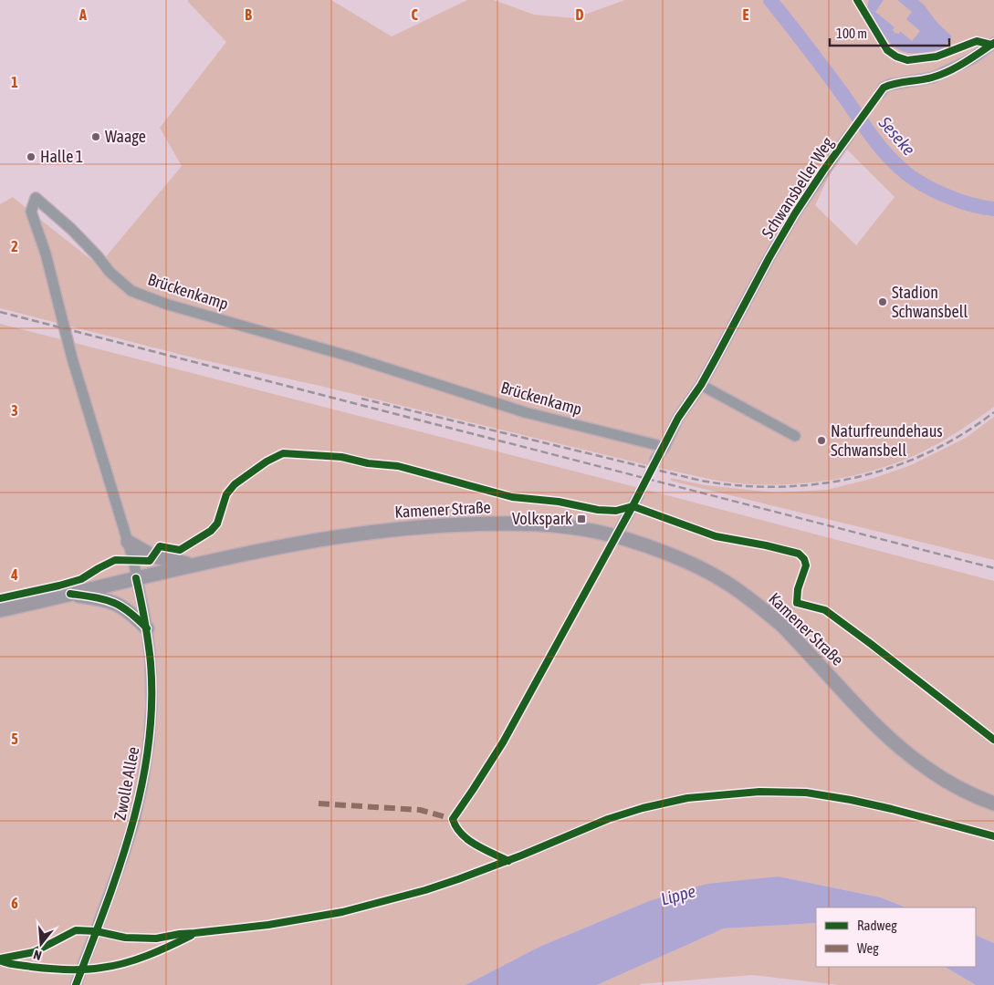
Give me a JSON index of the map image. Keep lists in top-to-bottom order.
{
  "streets": {
    "main road": ["Kamener Straße"],
    "street": ["Schwansbeller Weg", "Brückenkamp", "Zwolle Allee"]
  },
  "crossings": [
    ["Schwansbeller Weg", "Brückenkamp"],
    ["Brückenkamp", "Kamener Straße"],
    ["Brückenkamp", "Zwolle Allee"],
    ["Kamener Straße", "Zwolle Allee"]
  ],
  "water": ["Seseke", "Lippe"],
  "places": {
    "other": [
      "Waage",
      "Halle 1",
      "Stadion Schwansbell",
      "Naturfreundehaus Schwansbell"
    ],
    "transit": ["Volkspark"]
  },
  "legend": ["Radweg", "Weg"],
  "scale_bar": "100 m",
  "north": "bottom",
  "grid": {
    "columns": [
      "A",
      "B",
      "C",
      "D",
      "E"
    ],
    "rows": [
      "1",
      "2",
      "3",
      "4",
      "5",
      "6"
    ]
  }
}
